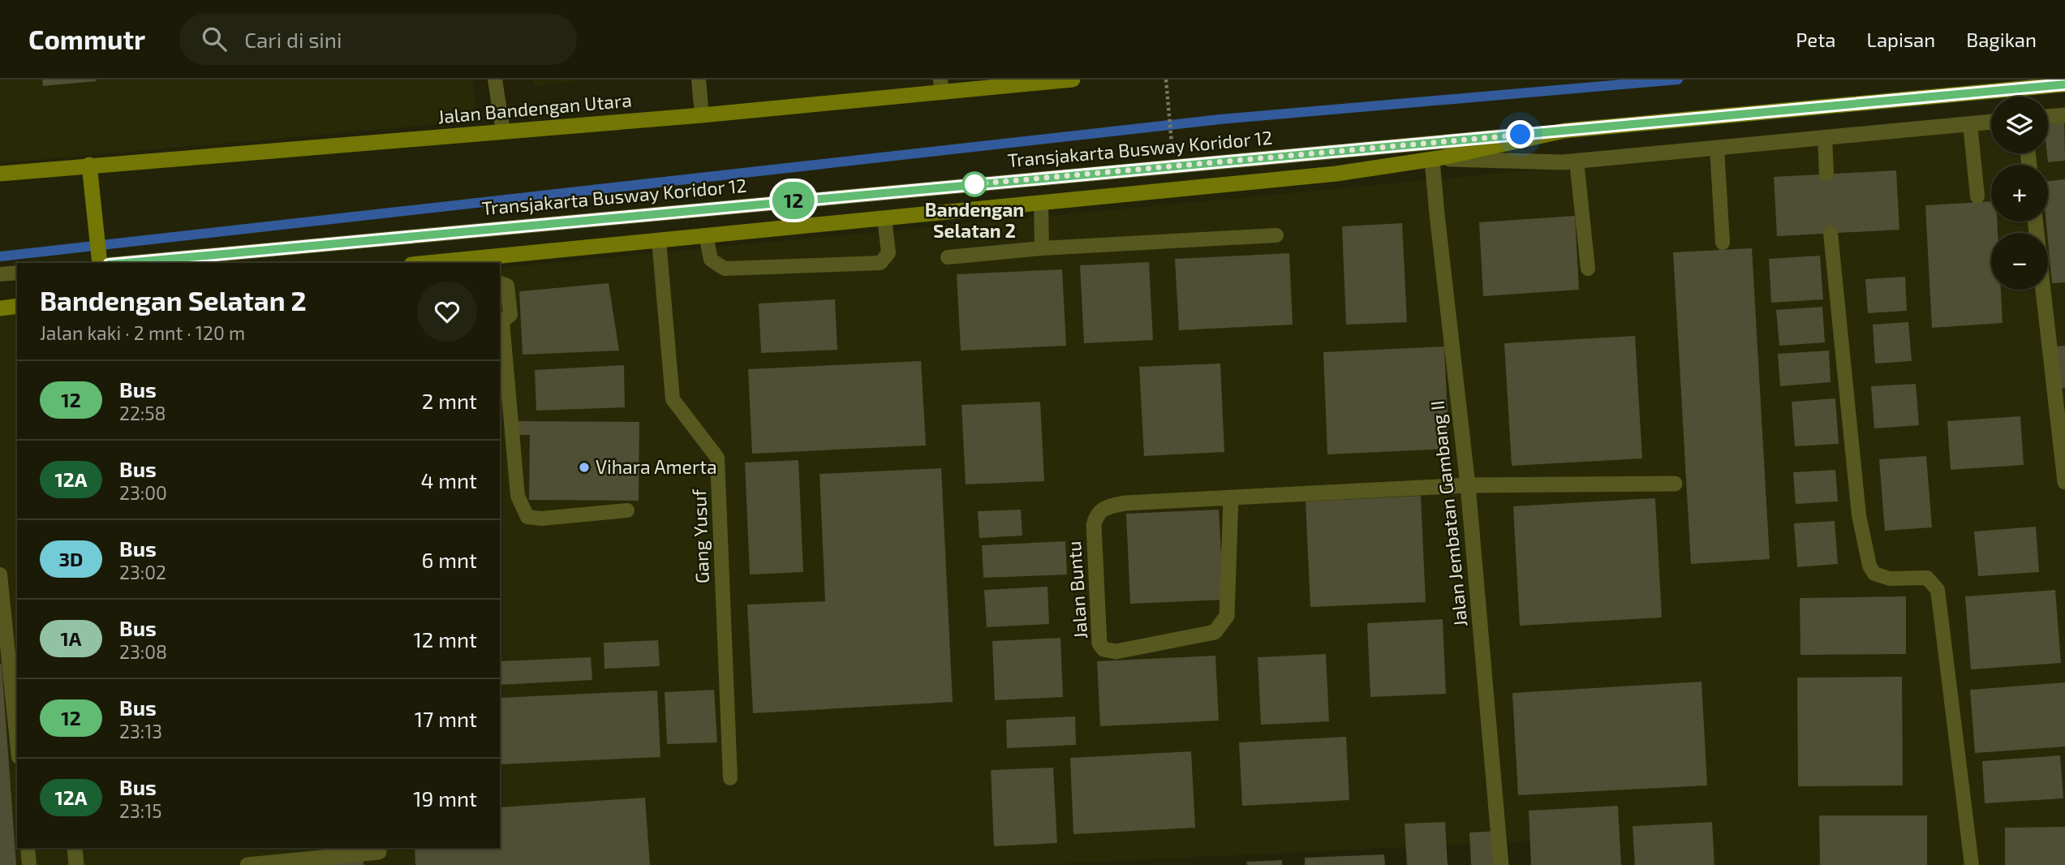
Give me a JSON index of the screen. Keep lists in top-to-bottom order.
{
  "streets": {
    "main road": ["Jalan Bandengan Utara"],
    "street": ["Jalan Jembatan Gambang II", "Jalan Buntu"],
    "lane": ["Transjakarta Busway Koridor 12", "Gang Yusuf"]
  },
  "crossings": [
    ["Jalan Jembatan Gambang II", "Jalan Buntu"]
  ],
  "places": ["Bandengan Selatan 2", "Vihara Amerta"],
  "lines": ["bus line 12"],
  "page": {
    "header": "Commutr",
    "search": "Cari di sini",
    "nav": ["Peta", "Lapisan", "Bagikan"],
    "on_map": "12",
    "map_buttons": ["+", "−"],
    "heading": ["Bandengan Selatan 2", "Jalan kaki · 2 mnt · 120 m"],
    "list": [
      {
        "mark": "12",
        "name": "Bus",
        "note": "22:58",
        "value": "2 mnt"
      },
      {
        "mark": "12A",
        "name": "Bus",
        "note": "23:00",
        "value": "4 mnt"
      },
      {
        "mark": "3D",
        "name": "Bus",
        "note": "23:02",
        "value": "6 mnt"
      },
      {
        "mark": "1A",
        "name": "Bus",
        "note": "23:08",
        "value": "12 mnt"
      },
      {
        "mark": "12",
        "name": "Bus",
        "note": "23:13",
        "value": "17 mnt"
      },
      {
        "mark": "12A",
        "name": "Bus",
        "note": "23:15",
        "value": "19 mnt"
      }
    ]
  }
}
